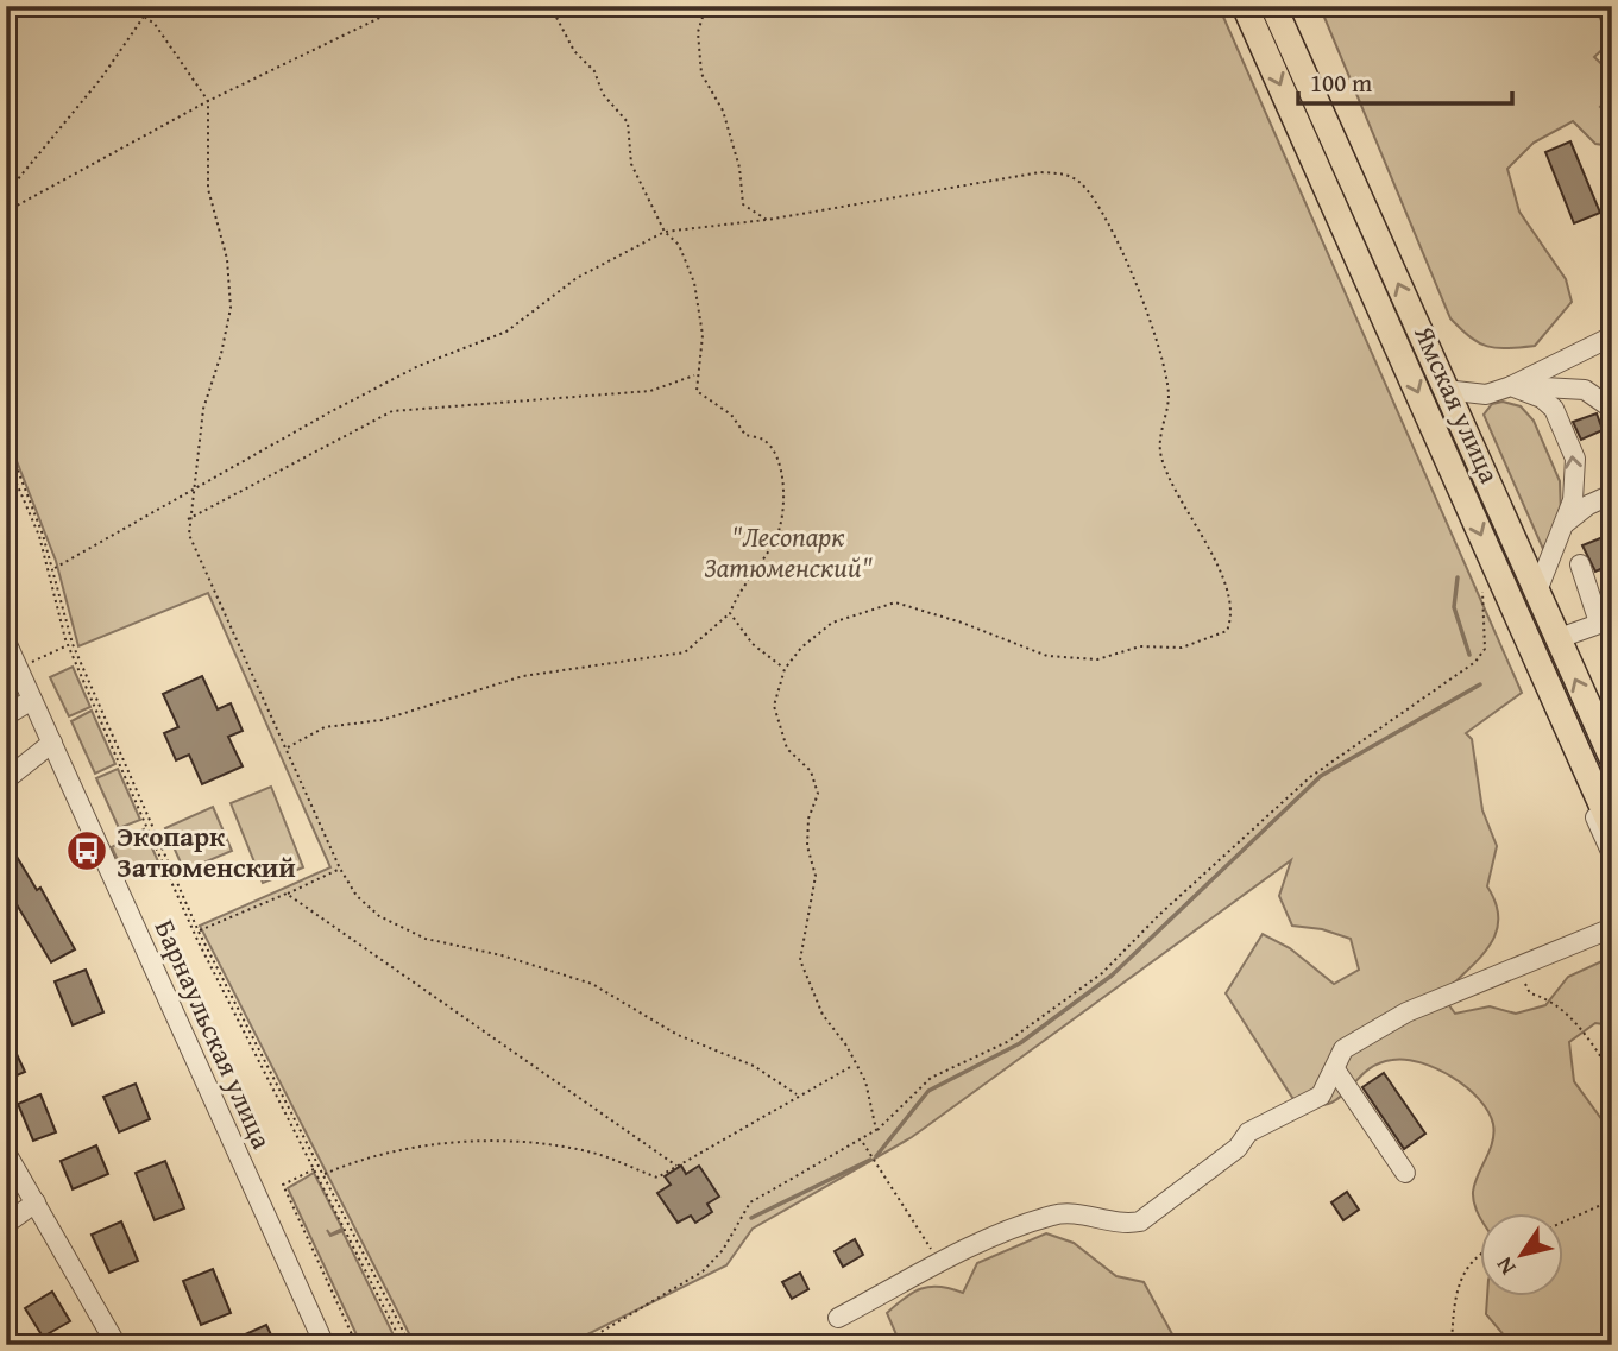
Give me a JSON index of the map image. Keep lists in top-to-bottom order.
{
  "streets": {
    "main road": ["Ямская улица"],
    "street": ["Барнаульская улица"]
  },
  "parks": ["\"Лесопарк Затюменский\""],
  "places": {
    "bus stop": ["Экопарк Затюменский"]
  },
  "scale_bar": "100 m",
  "north": "bottom left"
}
